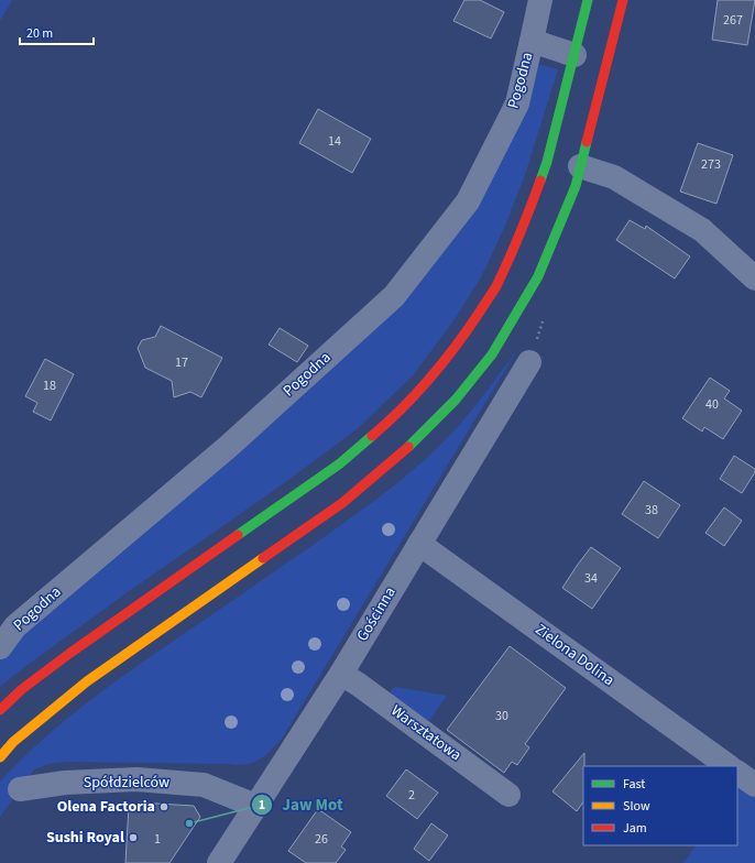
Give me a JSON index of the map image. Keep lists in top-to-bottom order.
{
  "streets": {
    "street": [
      "Pogodna",
      "Gościnna",
      "Zielona Dolina",
      "Warsztatowa",
      "Spółdzielców"
    ]
  },
  "crossings": [
    ["Gościnna", "Zielona Dolina"],
    ["Gościnna", "Warsztatowa"],
    ["Gościnna", "Spółdzielców"]
  ],
  "places": ["Olena Factoria", "Jaw Mot", "Sushi Royal"],
  "house_numbers": [
    "267",
    "14",
    "273",
    "17",
    "18",
    "40",
    "38",
    "34",
    "30",
    "2",
    "1",
    "26"
  ],
  "legend": ["Fast", "Slow", "Jam"],
  "scale_bar": "20 m"
}
